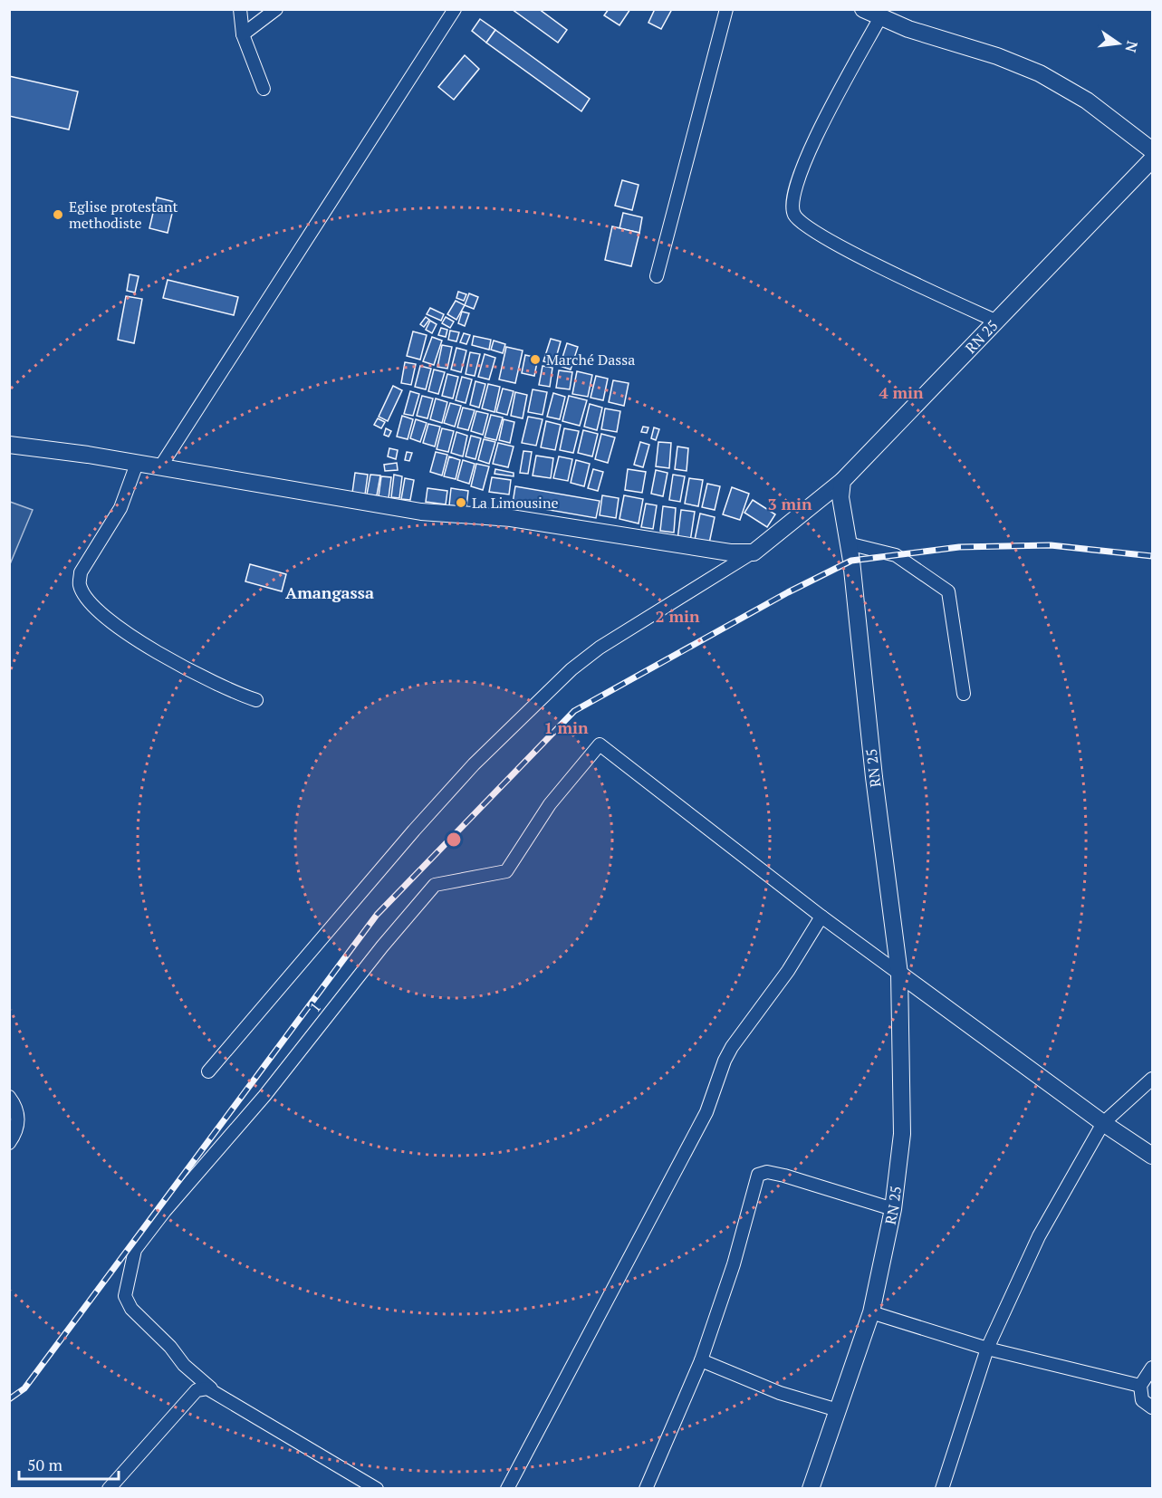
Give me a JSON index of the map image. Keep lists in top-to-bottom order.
{
  "streets": {
    "main road": ["RN 25"],
    "street": ["1"]
  },
  "districts": ["Amangassa"],
  "places": ["Eglise protestant methodiste", "Marché Dassa", "La Limousine"],
  "scale_bar": "50 m",
  "north": "right",
  "rings": [
    "4 min",
    "3 min",
    "2 min",
    "1 min"
  ]
}
